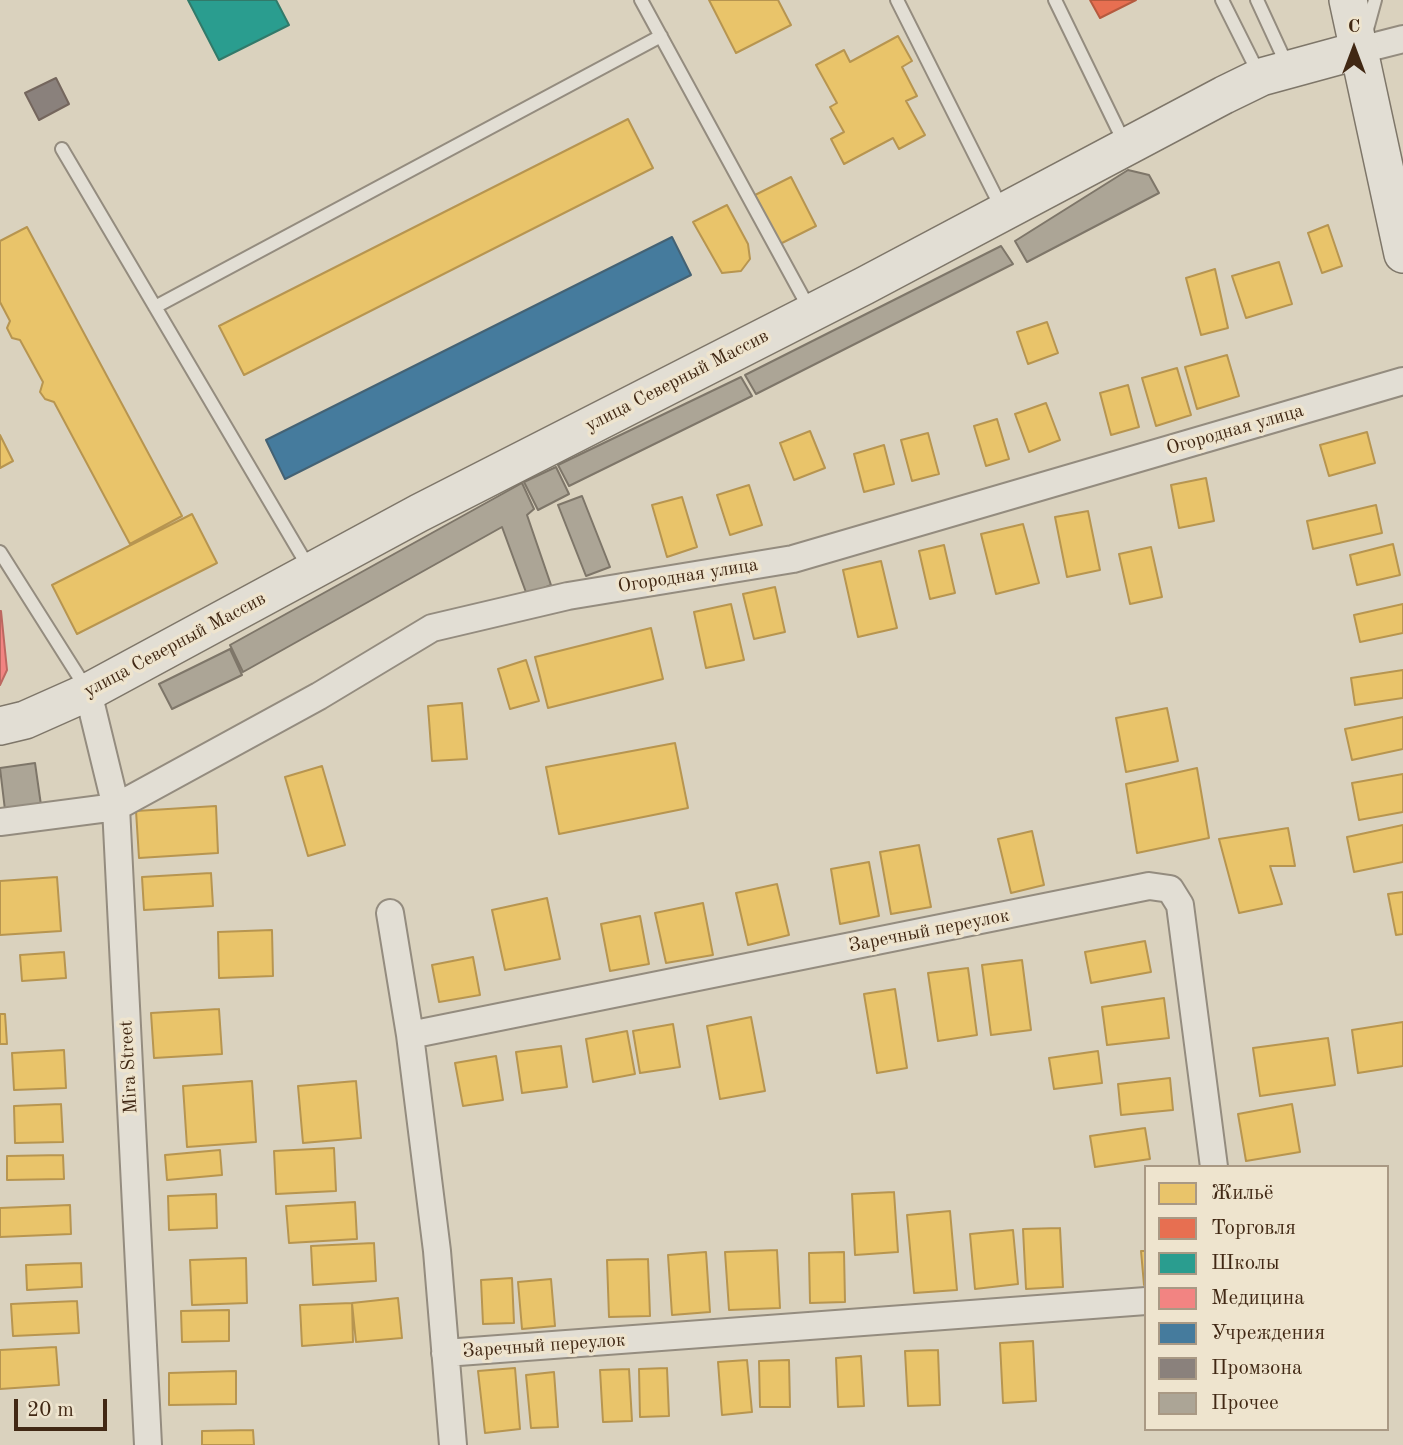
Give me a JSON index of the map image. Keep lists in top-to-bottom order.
{
  "streets": {
    "street": [
      "улица Северный Массив",
      "Огородная улица",
      "Заречный переулок",
      "Mira Street"
    ]
  },
  "crossings": [
    ["улица Северный Массив", "Mira Street"],
    ["Огородная улица", "Mira Street"]
  ],
  "legend": [
    "Жильё",
    "Торговля",
    "Школы",
    "Медицина",
    "Учреждения",
    "Промзона",
    "Прочее"
  ],
  "scale_bar": "20 m",
  "north": "top"
}
